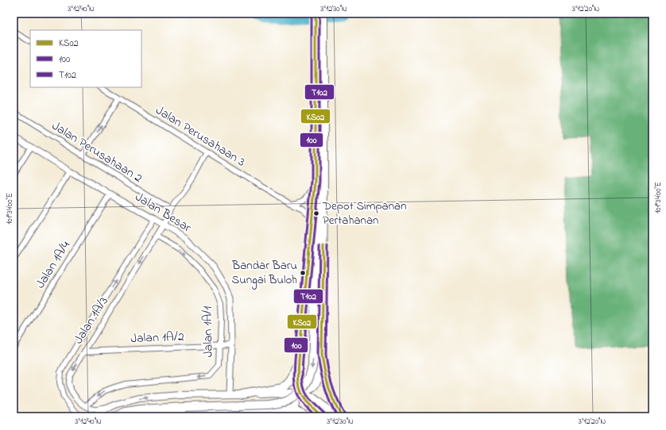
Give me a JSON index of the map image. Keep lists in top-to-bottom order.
{
  "streets": {
    "street": [
      "Jalan Perusahaan 3",
      "Jalan Perusahaan 2",
      "Jalan Besar",
      "Jalan 1A/4",
      "Jalan 1A/3",
      "Jalan 1A/1",
      "Jalan 1A/2"
    ]
  },
  "crossings": [
    ["Jalan Perusahaan 3", "Jalan 1A/3"],
    ["Jalan Perusahaan 2", "Jalan 1A/3"],
    ["Jalan Besar", "Jalan 1A/4"],
    ["Jalan Besar", "Jalan 1A/3"],
    ["Jalan Besar", "Jalan 1A/2"],
    ["Jalan 1A/3", "Jalan 1A/1"],
    ["Jalan 1A/3", "Jalan 1A/2"],
    ["Jalan 1A/1", "Jalan 1A/2"]
  ],
  "places": ["Depot Simpanan Pertahanan", "Bandar Baru Sungai Buloh"],
  "lines": ["transit line KS02", "transit line 100", "transit line T102"],
  "legend": ["KS02", "100", "T102"],
  "coordinates": [
    "3°12'40\"N",
    "3°12'30\"N",
    "3°12'20\"N",
    "101°34'00\"E"
  ]
}
